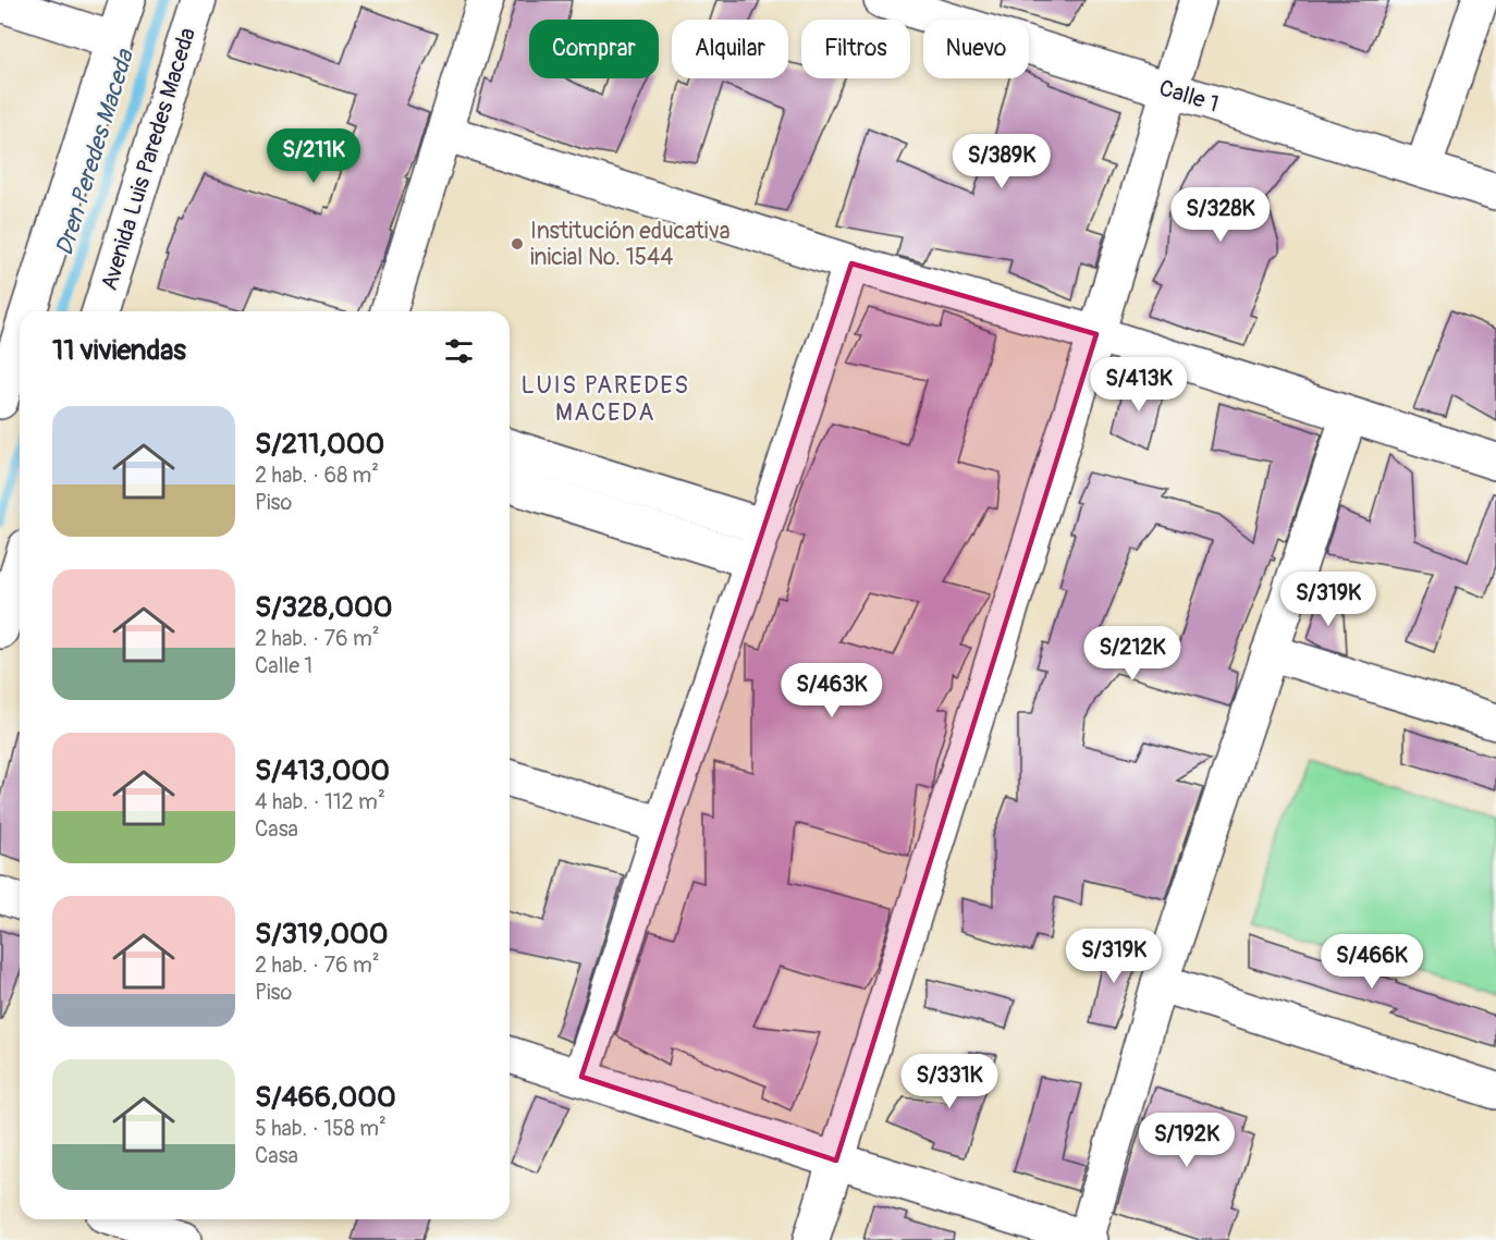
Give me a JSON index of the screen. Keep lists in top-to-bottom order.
{
  "streets": {
    "street": ["Calle 1", "Avenida Luis Paredes Maceda"]
  },
  "districts": ["LUIS PAREDES MACEDA"],
  "water": ["Dren Peredes Maceda"],
  "places": ["Institución educativa inicial No. 1544"],
  "page": {
    "chip": [
      "Comprar",
      "Alquilar",
      "Filtros",
      "Nuevo"
    ],
    "price": [
      "S/211K",
      "S/389K",
      "S/328K",
      "S/413K",
      "S/319K",
      "S/212K",
      "S/463K",
      "S/319K",
      "S/466K",
      "S/331K",
      "S/192K"
    ],
    "heading": "11 viviendas",
    "list": [
      {
        "name": "S/211,000",
        "note": "2 hab. · 68 m² · Piso"
      },
      {
        "name": "S/328,000",
        "note": "2 hab. · 76 m² · Calle 1"
      },
      {
        "name": "S/413,000",
        "note": "4 hab. · 112 m² · Casa"
      },
      {
        "name": "S/319,000",
        "note": "2 hab. · 76 m² · Piso"
      },
      {
        "name": "S/466,000",
        "note": "5 hab. · 158 m² · Casa"
      }
    ]
  }
}
